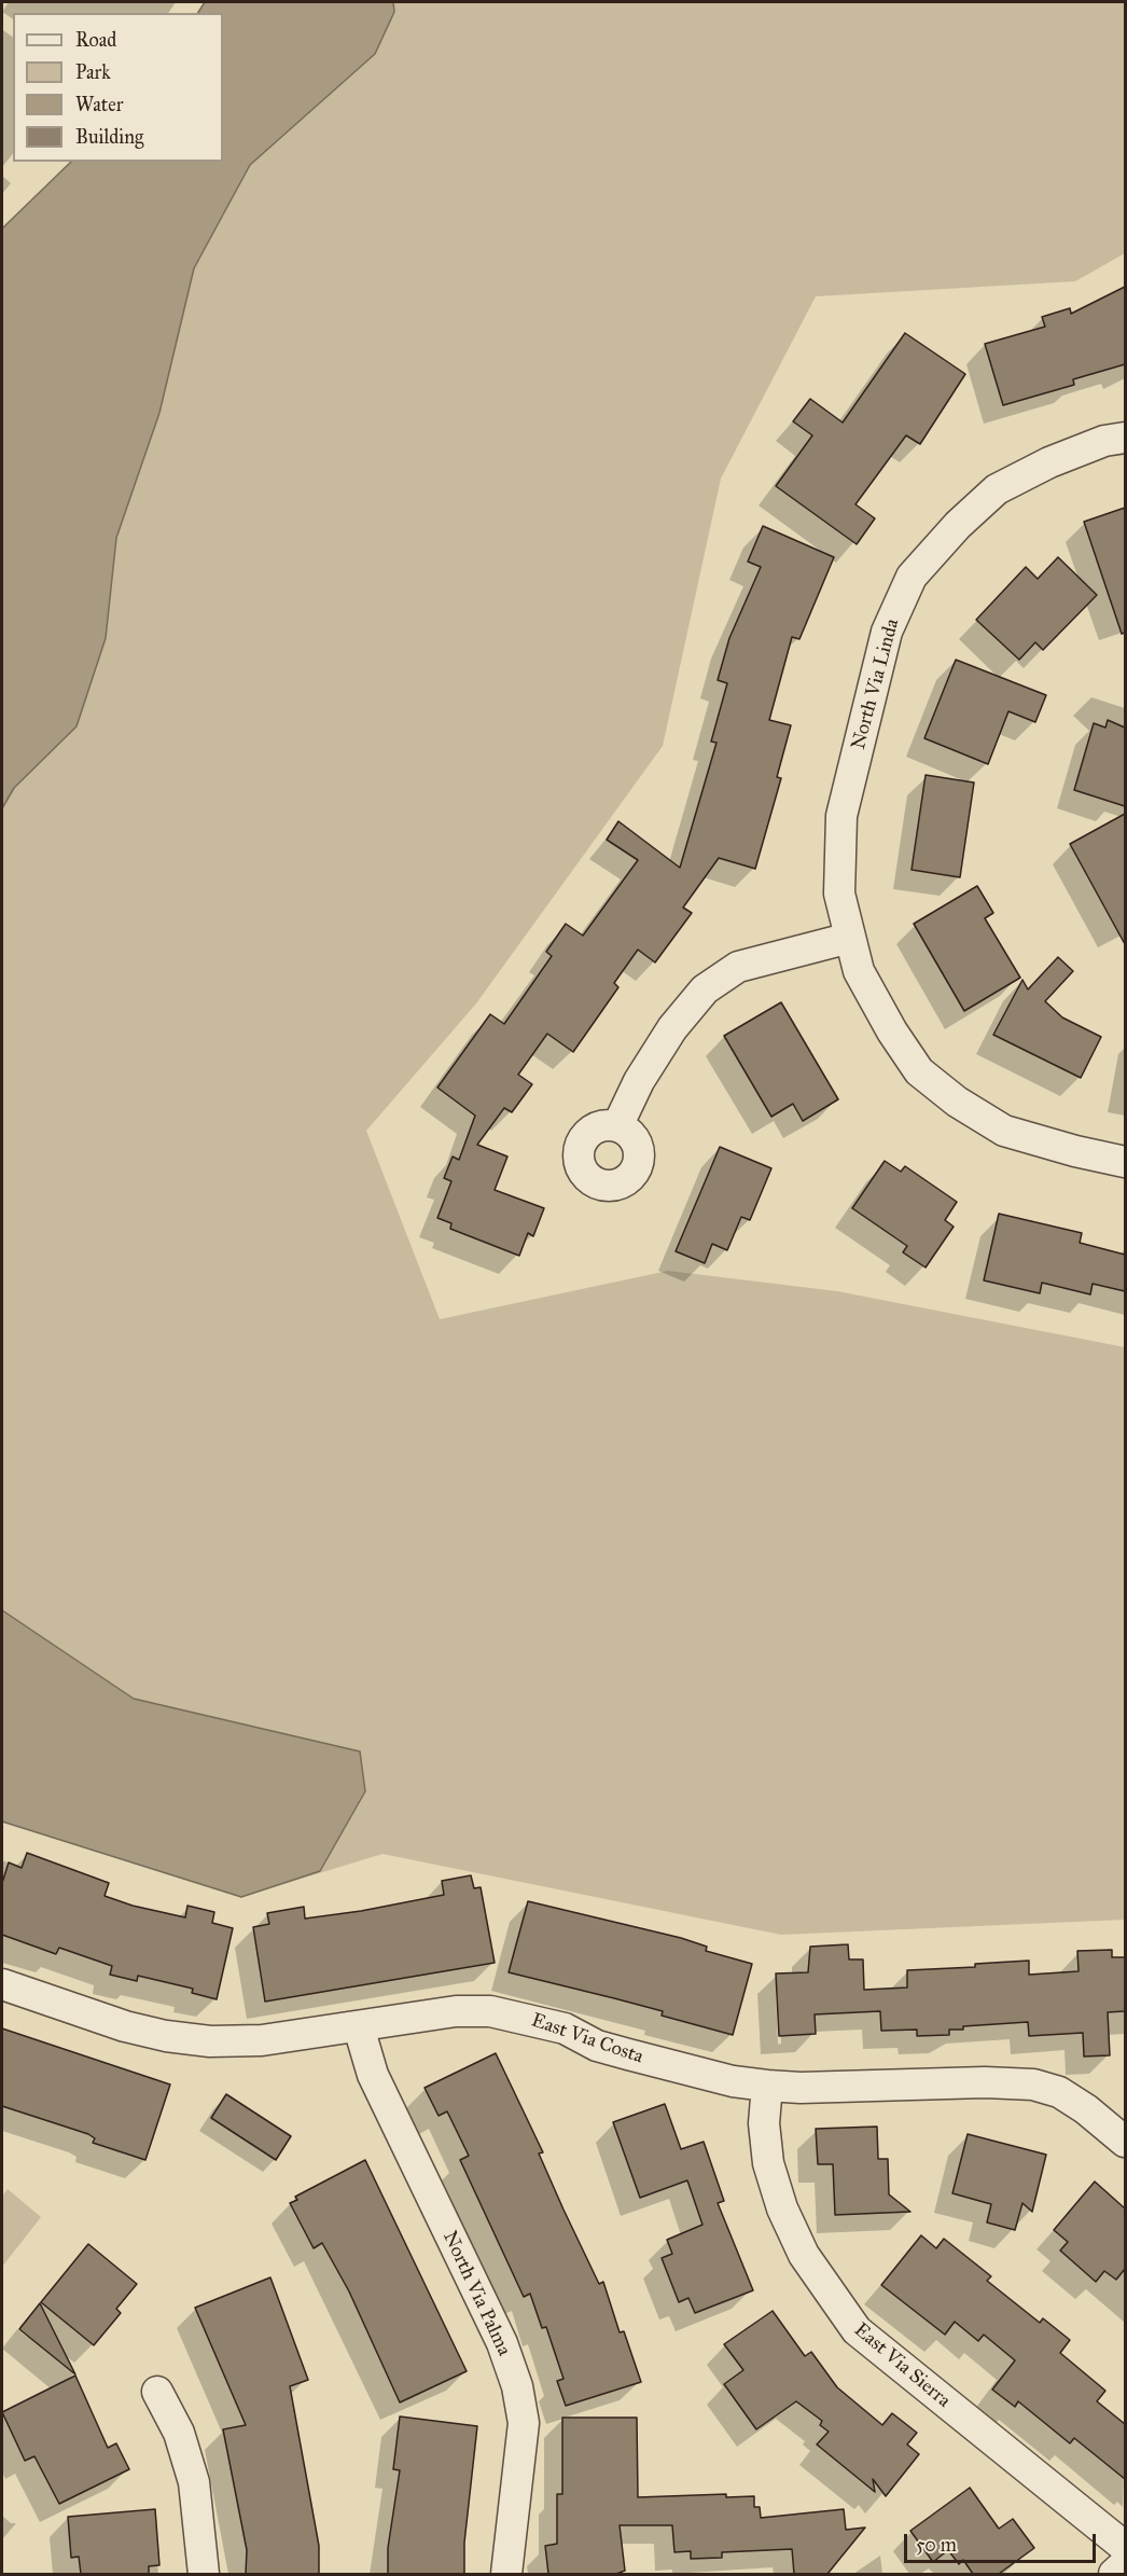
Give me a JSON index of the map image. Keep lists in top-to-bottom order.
{
  "streets": {
    "street": [
      "North Via Linda",
      "East Via Costa",
      "North Via Palma",
      "East Via Sierra"
    ]
  },
  "crossings": [
    ["East Via Costa", "North Via Palma"],
    ["East Via Costa", "East Via Sierra"]
  ],
  "legend": [
    "Road",
    "Park",
    "Water",
    "Building"
  ],
  "scale_bar": "50 m"
}
